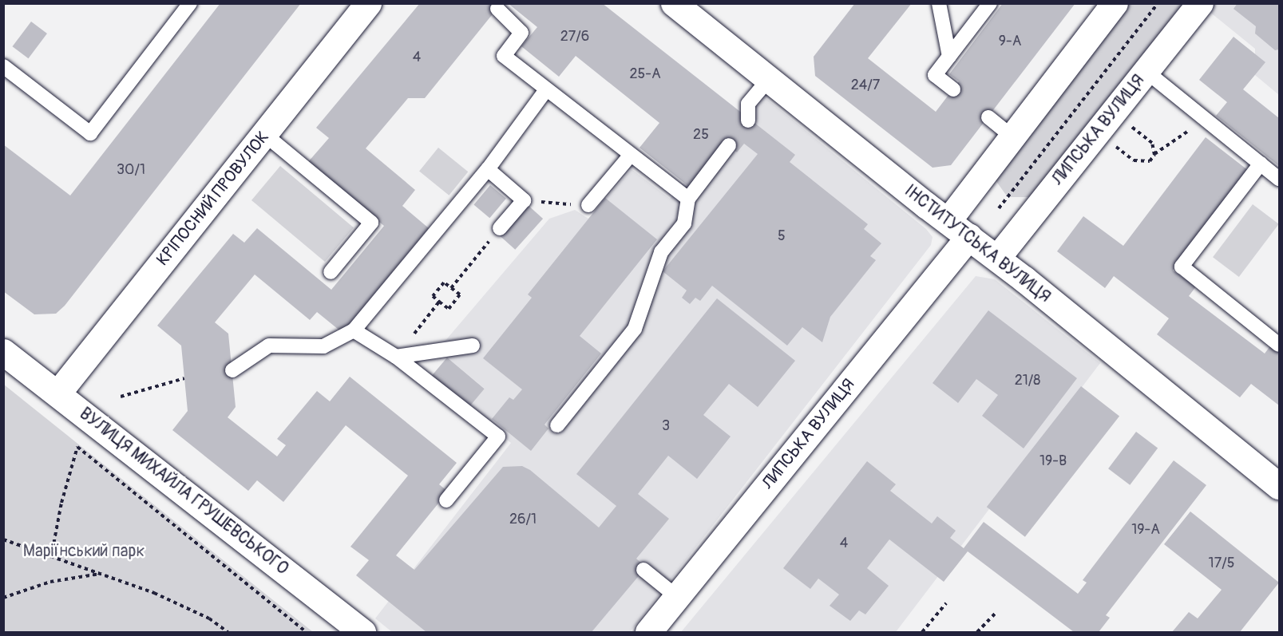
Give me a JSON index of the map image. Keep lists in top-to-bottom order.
{
  "streets": {
    "street": [
      "ЛИПСЬКА ВУЛИЦЯ",
      "КРІПОСНИЙ ПРОВУЛОК",
      "ІНСТИТУТСЬКА ВУЛИЦЯ",
      "ВУЛИЦЯ МИХАЙЛА ГРУШЕВСЬКОГО"
    ]
  },
  "crossings": [
    ["ЛИПСЬКА ВУЛИЦЯ", "ІНСТИТУТСЬКА ВУЛИЦЯ"],
    ["КРІПОСНИЙ ПРОВУЛОК", "ВУЛИЦЯ МИХАЙЛА ГРУШЕВСЬКОГО"]
  ],
  "parks": ["Маріїнський парк"],
  "house_numbers": [
    "27/6",
    "9-А",
    "4",
    "25-А",
    "24/7",
    "25",
    "30/1",
    "5",
    "21/8",
    "3",
    "19-В",
    "26/1",
    "19-А",
    "4",
    "17/5"
  ]
}
